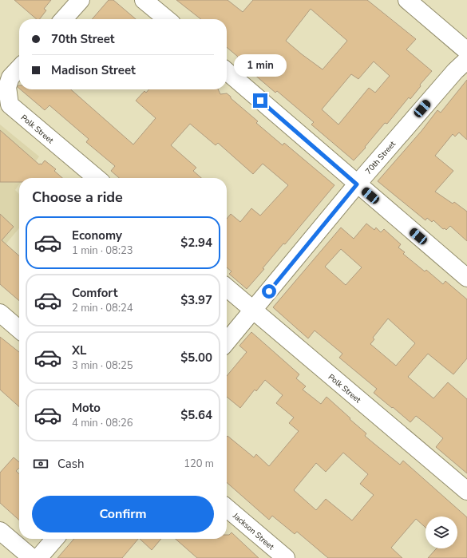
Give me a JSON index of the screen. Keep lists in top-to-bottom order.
{
  "streets": {
    "street": ["Polk Street", "70th Street", "Jackson Street"]
  },
  "crossings": [
    ["Polk Street", "70th Street"]
  ],
  "page": {
    "banner": ["70th Street", "Madison Street"],
    "bubble": "1 min",
    "heading": "Choose a ride",
    "list": [
      {
        "name": "Economy",
        "note": "1 min · 08:23",
        "value": "$2.94"
      },
      {
        "name": "Comfort",
        "note": "2 min · 08:24",
        "value": "$3.97"
      },
      {
        "name": "XL",
        "note": "3 min · 08:25",
        "value": "$5.00"
      },
      {
        "name": "Moto",
        "note": "4 min · 08:26",
        "value": "$5.64"
      }
    ],
    "pay": ["Cash", "120 m"],
    "buttons": "Confirm"
  }
}
